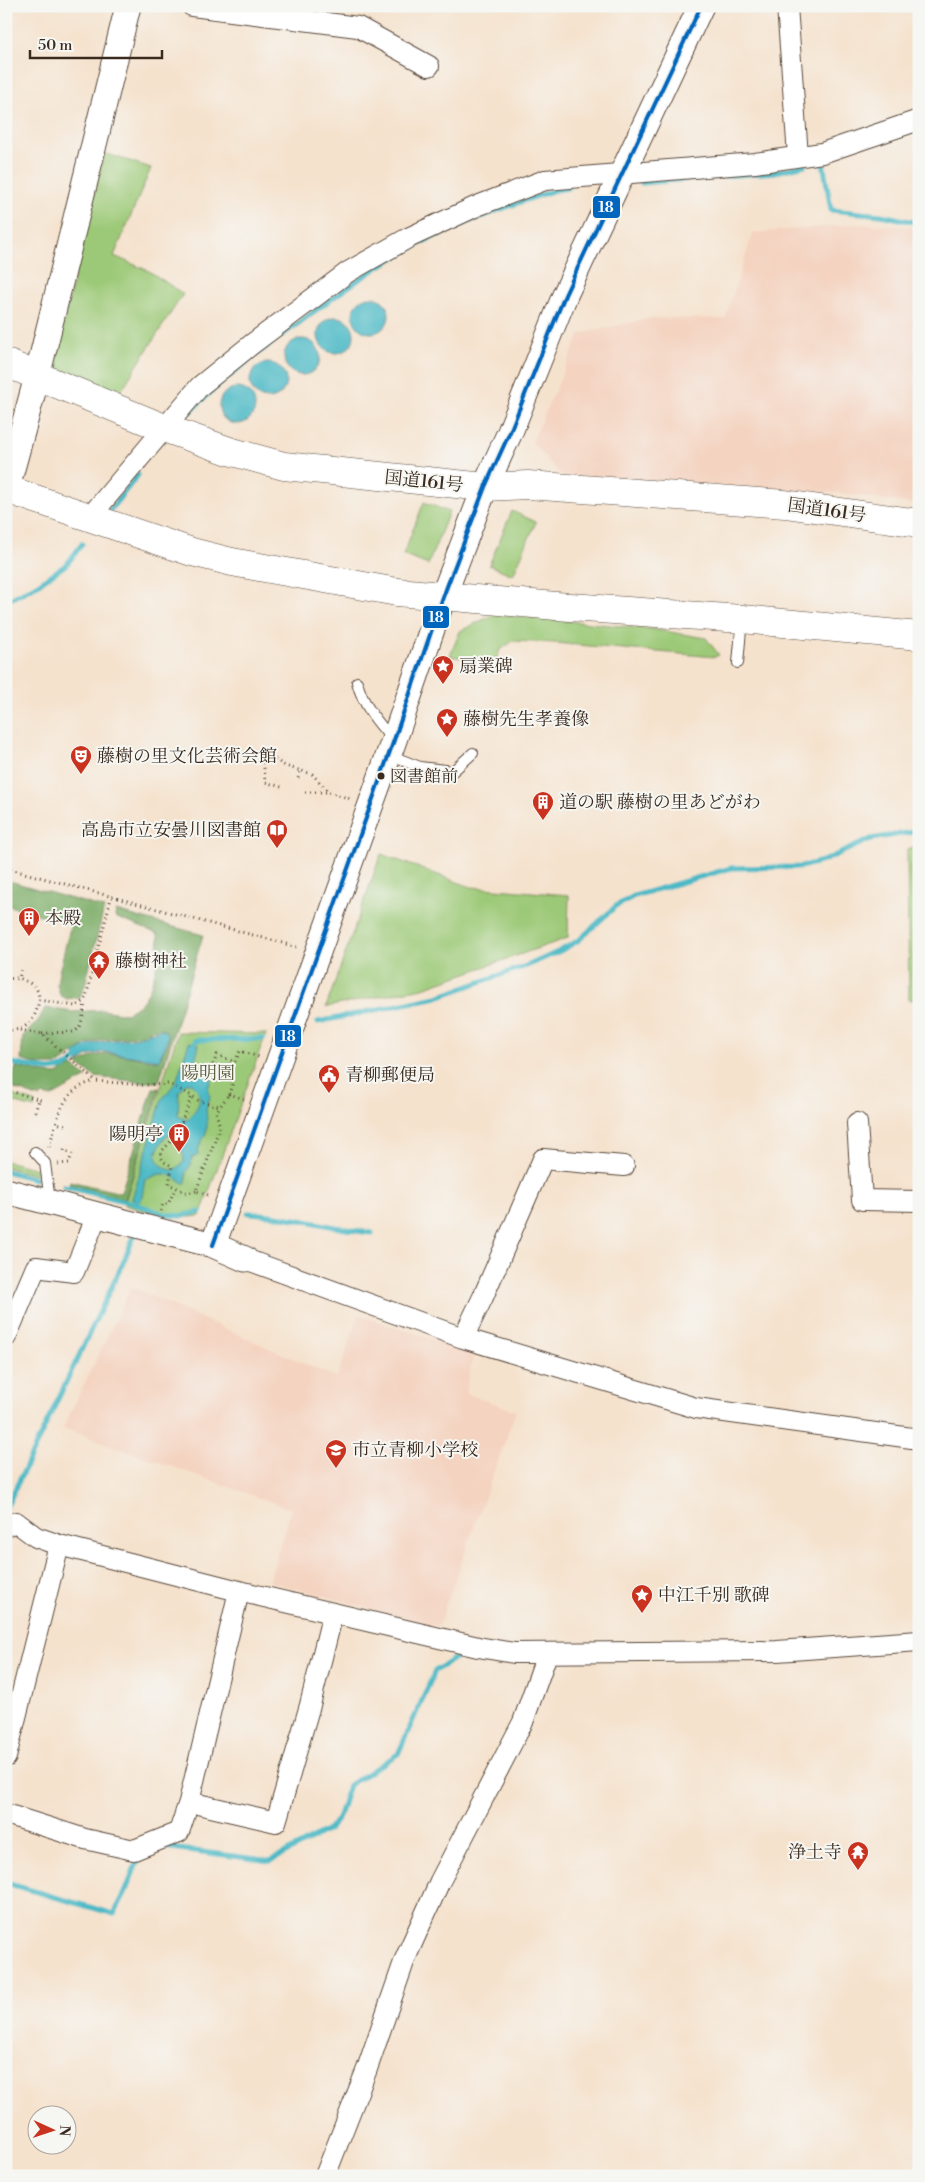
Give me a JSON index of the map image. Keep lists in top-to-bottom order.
{
  "streets": {
    "highway": ["国道161号"]
  },
  "parks": ["陽明園"],
  "places": {
    "place": ["扇業碑", "藤樹先生孝養像", "中江千別 歌碑"],
    "theatre": ["藤樹の里文化芸術会館"],
    "other": ["図書館前"],
    "building": ["道の駅 藤樹の里あどがわ", "本殿", "陽明亭"],
    "library": ["高島市立安曇川図書館"],
    "temple": ["藤樹神社", "浄土寺"],
    "public building": ["青柳郵便局"],
    "school or university": ["市立青柳小学校"]
  },
  "lines": ["transit line 18"],
  "scale_bar": "50 m",
  "north": "right"
}
